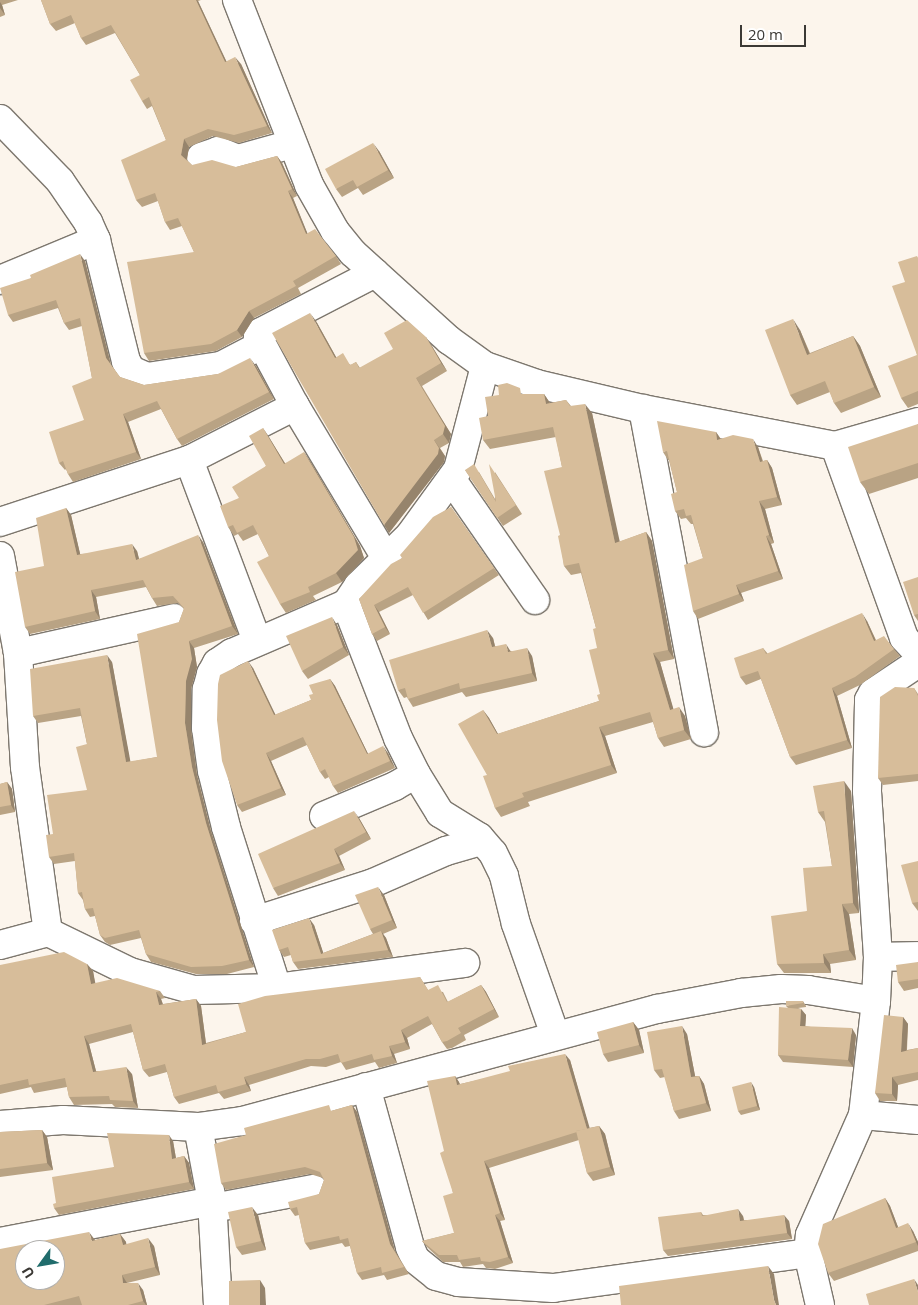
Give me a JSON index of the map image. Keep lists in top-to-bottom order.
{
  "scale_bar": "20 m",
  "north": "bottom left"
}
